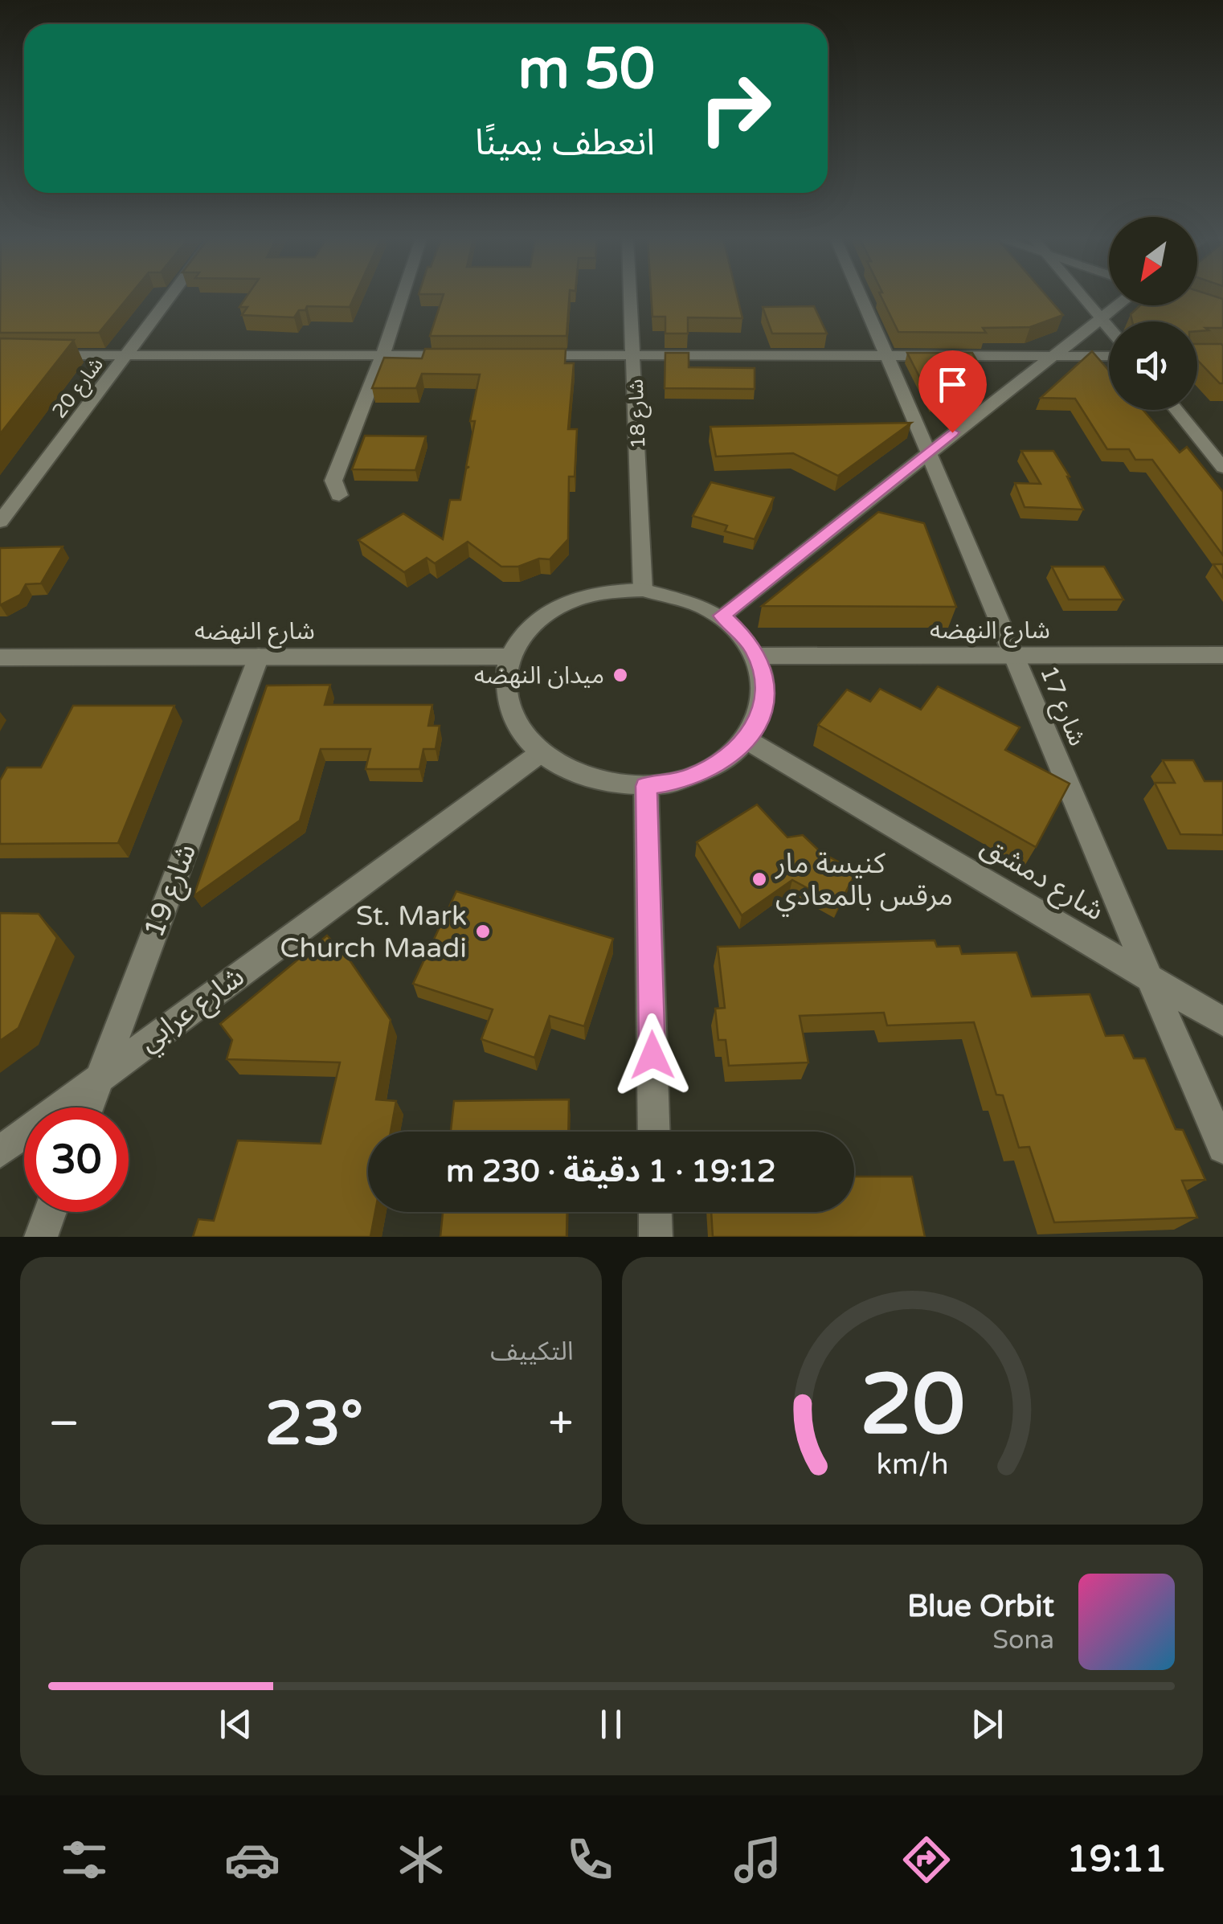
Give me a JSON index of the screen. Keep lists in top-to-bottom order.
{
  "streets": {
    "street": [
      "شارع 20",
      "شارع 18",
      "شارع النهضه",
      "شارع 17",
      "شارع دمشق",
      "شارع 19",
      "شارع عرابي"
    ]
  },
  "crossings": [
    ["شارع 18", "شارع النهضه"],
    ["شارع 18", "شارع دمشق"],
    ["شارع 18", "شارع عرابي"],
    ["شارع النهضه", "شارع 17"],
    ["شارع النهضه", "شارع دمشق"],
    ["شارع النهضه", "شارع 19"],
    ["شارع النهضه", "شارع عرابي"],
    ["شارع 17", "شارع دمشق"],
    ["شارع دمشق", "شارع عرابي"],
    ["شارع 19", "شارع عرابي"]
  ],
  "places": ["ميدان النهضه", "كنيسة مار مرقس بالمعادي", "St. Mark Church Maadi"],
  "north": "bottom left",
  "page": {
    "turn": ["50 m", "انعطف يمينًا"],
    "limit": "30",
    "trip": "19:12 · 1 دقيقة · 230 m",
    "tile": "التكييف",
    "heat": ["−", "23°", "+"],
    "song": ["Blue Orbit", "Sona"],
    "tabs": "19:11",
    "gauge": ["20", "km/h"]
  }
}
